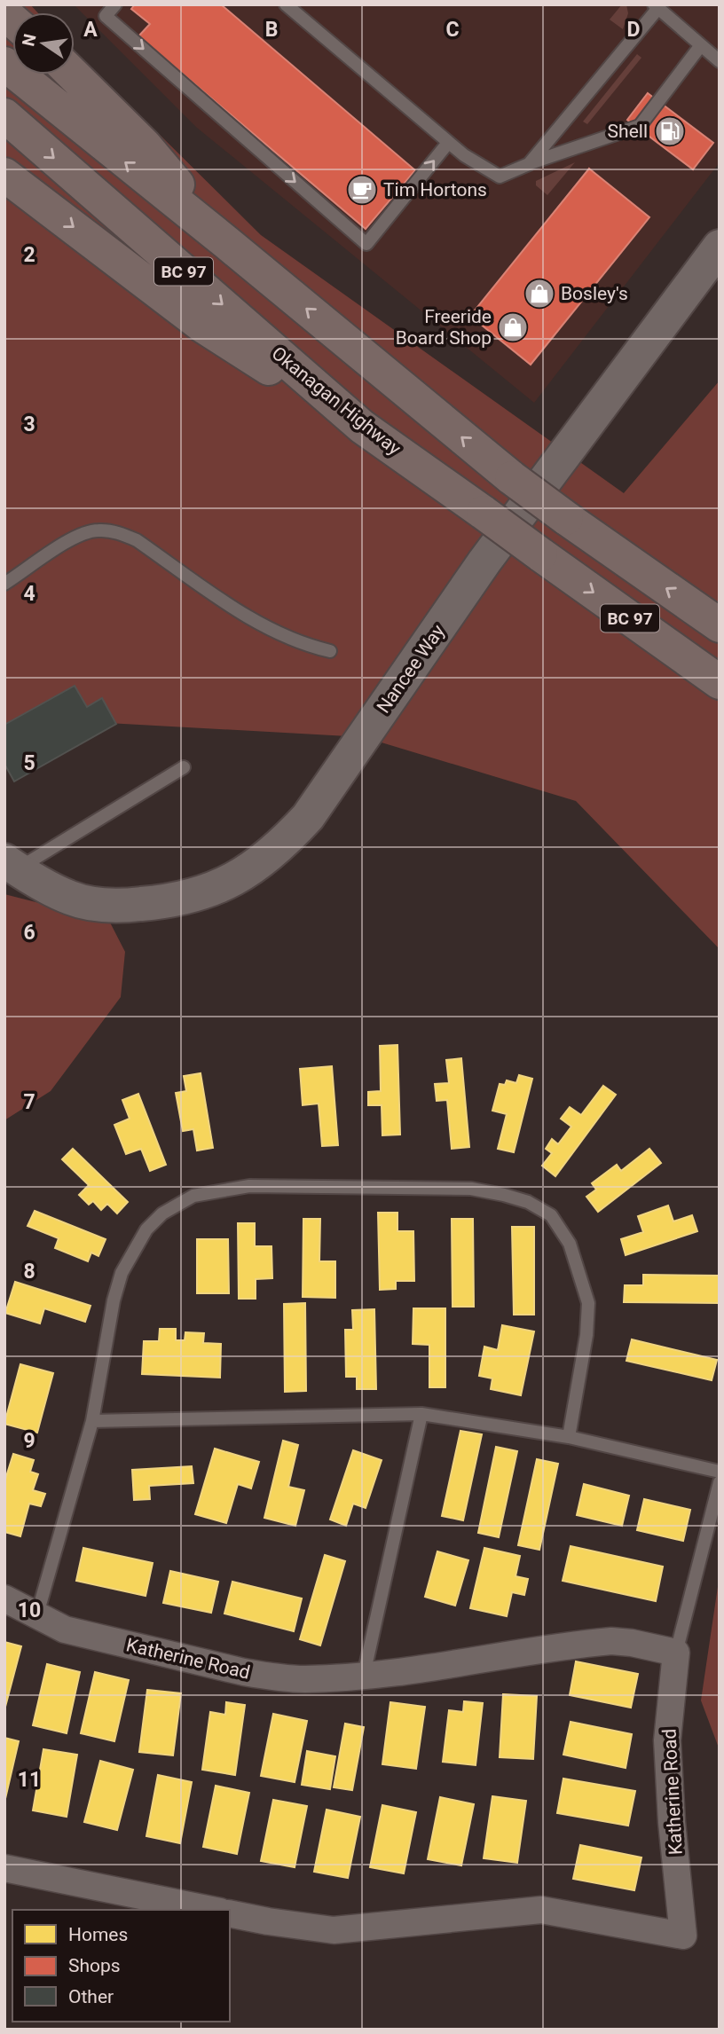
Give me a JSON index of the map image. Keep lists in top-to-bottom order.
{
  "streets": {
    "highway": ["BC 97", "Okanagan Highway"],
    "street": ["Nancee Way", "Katherine Road"]
  },
  "places": {
    "fuel station": ["Shell"],
    "cafe": ["Tim Hortons"],
    "shop": ["Bosley's", "Freeride Board Shop"]
  },
  "legend": ["Homes", "Shops", "Other"],
  "north": "left",
  "grid": {
    "columns": [
      "A",
      "B",
      "C",
      "D"
    ],
    "rows": [
      "2",
      "3",
      "4",
      "5",
      "6",
      "7",
      "8",
      "9",
      "10",
      "11"
    ]
  }
}
